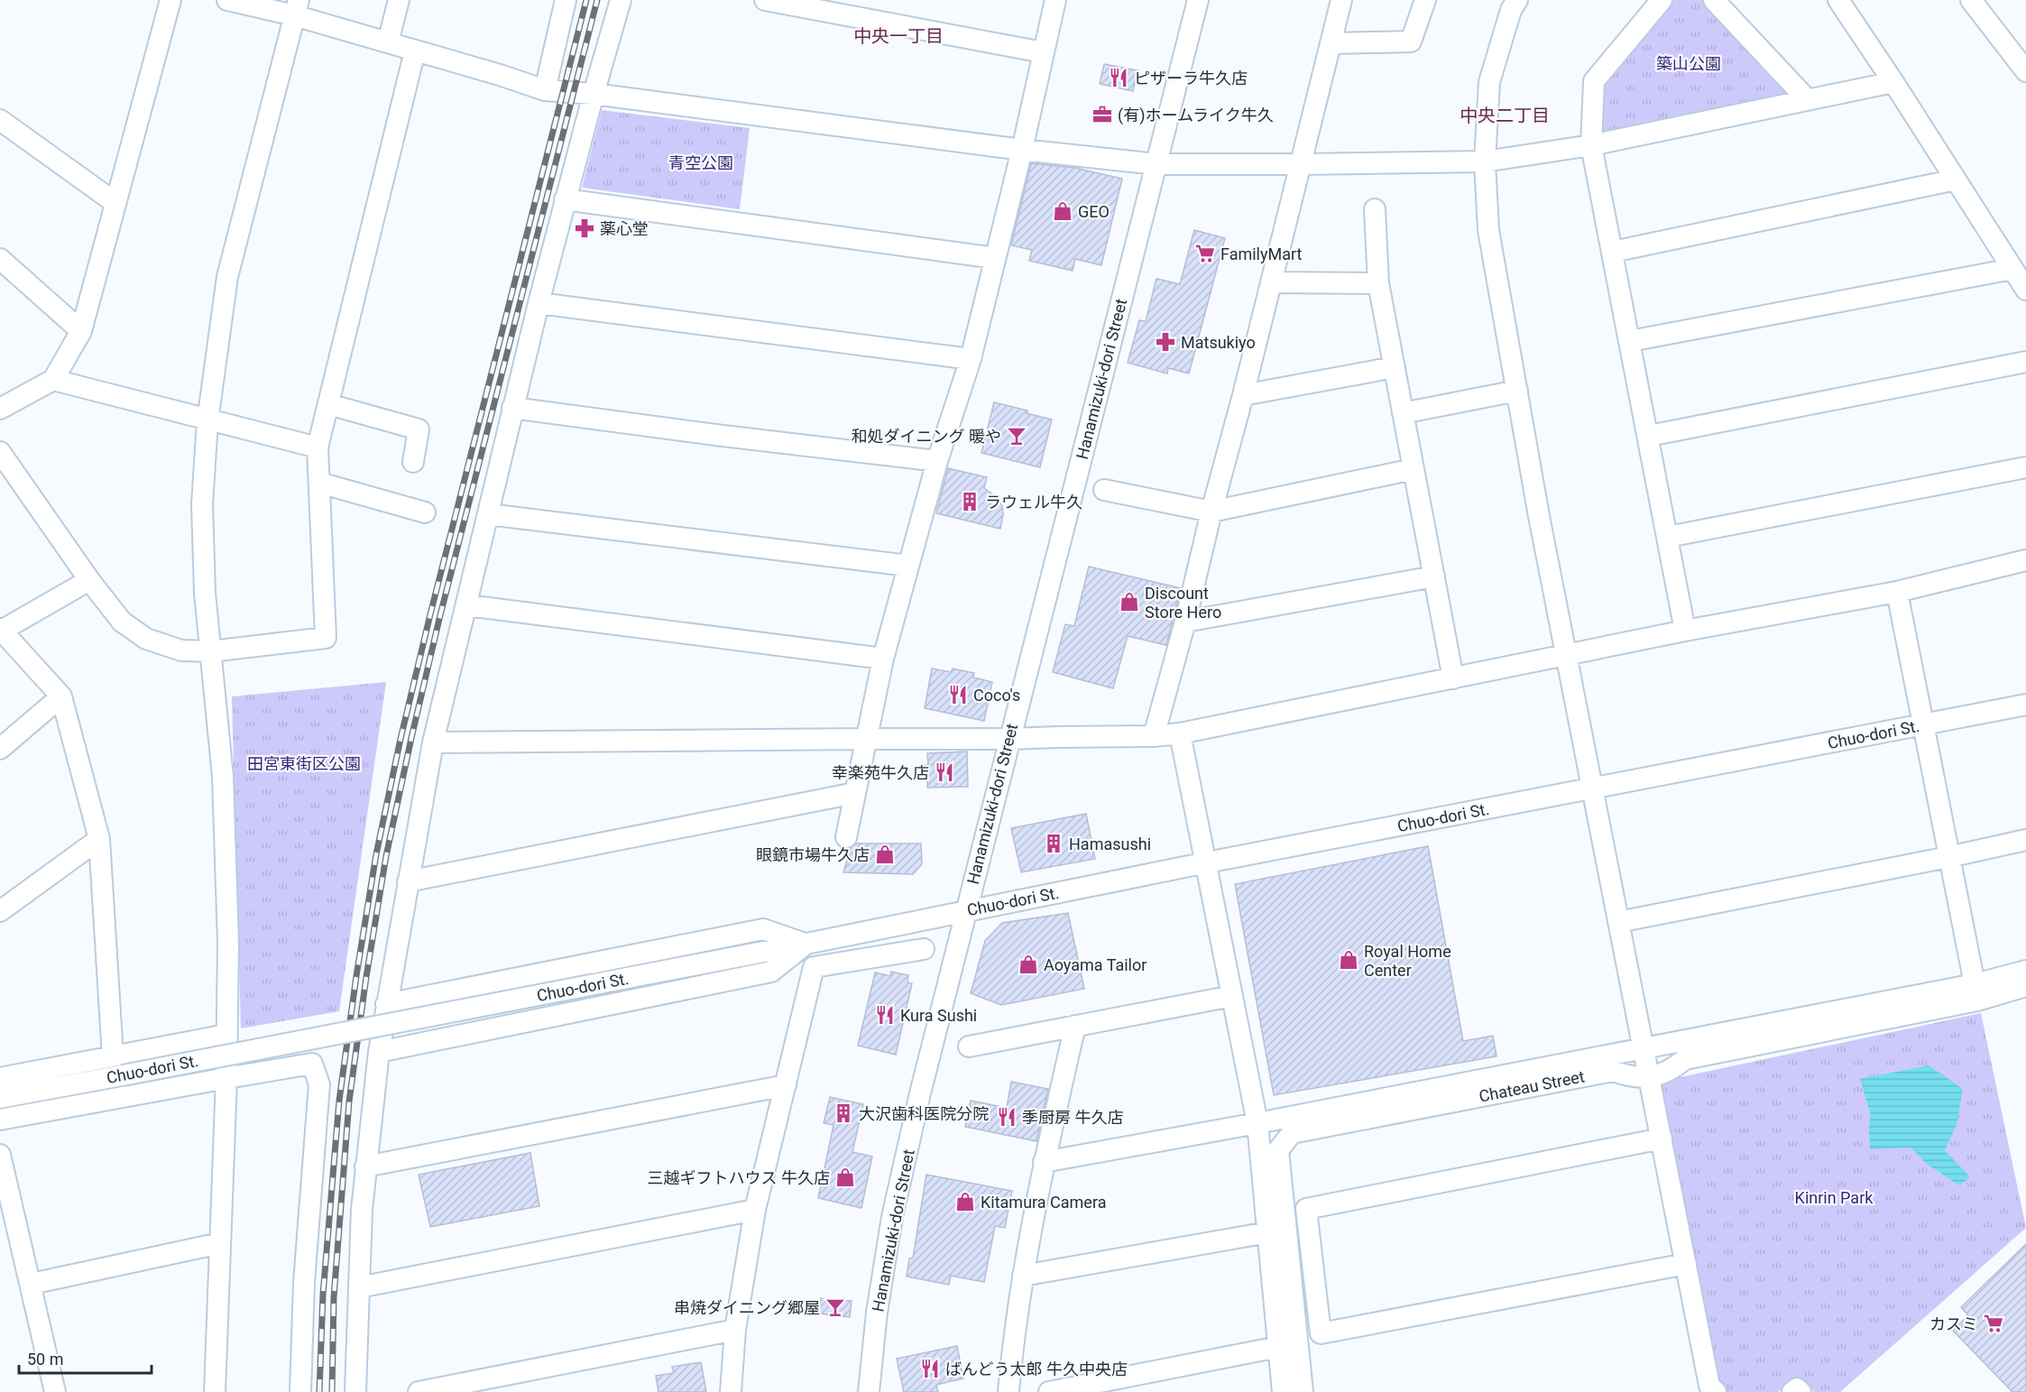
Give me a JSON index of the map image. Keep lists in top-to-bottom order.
{
  "streets": {
    "street": ["Hanamizuki-dori Street", "Chuo-dori St.", "Chateau Street"]
  },
  "crossings": [
    ["Hanamizuki-dori Street", "Chuo-dori St."]
  ],
  "districts": ["中央一丁目", "中央二丁目"],
  "parks": [
    "築山公園",
    "青空公園",
    "田宮東街区公園",
    "Kinrin Park"
  ],
  "places": {
    "restaurant": [
      "ピザーラ牛久店",
      "Coco's",
      "幸楽苑牛久店",
      "Kura Sushi",
      "季厨房 牛久店",
      "ばんどう太郎 牛久中央店"
    ],
    "office": ["(有)ホームライク牛久"],
    "shop": [
      "GEO",
      "Discount Store Hero",
      "眼鏡市場牛久店",
      "Royal Home Center",
      "Aoyama Tailor",
      "三越ギフトハウス 牛久店",
      "Kitamura Camera"
    ],
    "pharmacy": ["薬心堂", "Matsukiyo"],
    "supermarket": ["FamilyMart", "カスミ"],
    "bar": ["和処ダイニング 暖や", "串焼ダイニング郷屋"],
    "building": ["ラウェル牛久", "Hamasushi", "大沢歯科医院分院"]
  },
  "scale_bar": "50 m"
}
